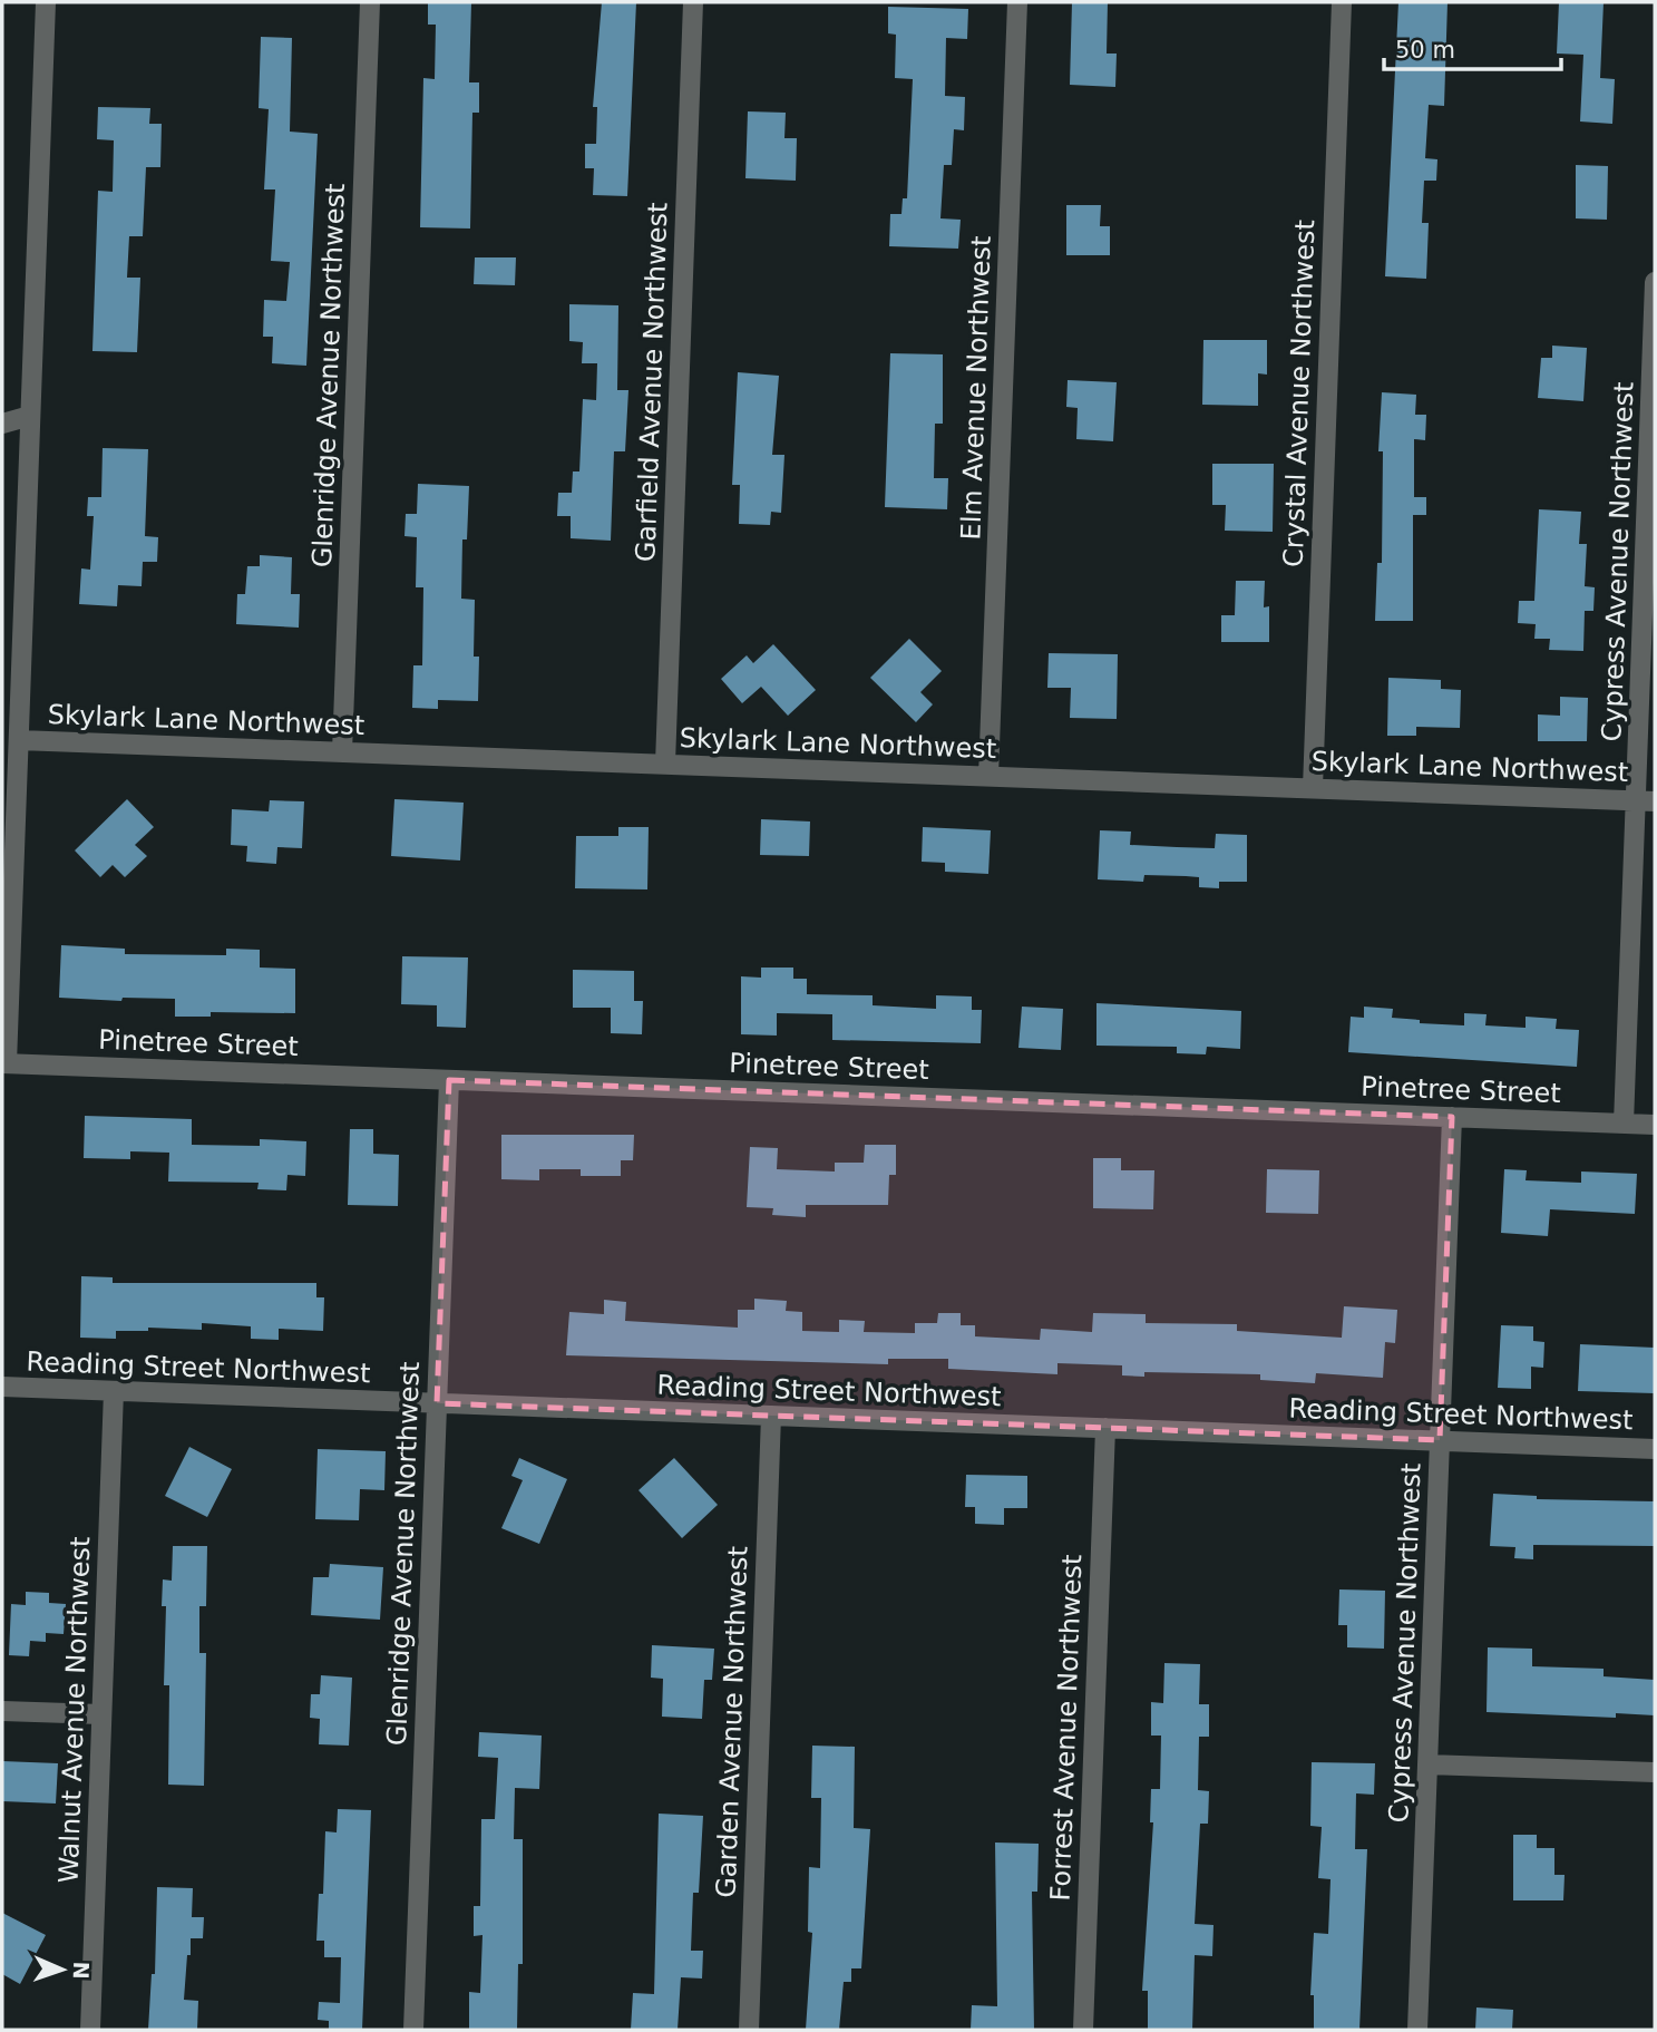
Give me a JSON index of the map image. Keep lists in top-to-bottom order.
{
  "streets": {
    "street": [
      "Glenridge Avenue Northwest",
      "Garfield Avenue Northwest",
      "Elm Avenue Northwest",
      "Crystal Avenue Northwest",
      "Cypress Avenue Northwest",
      "Skylark Lane Northwest",
      "Pinetree Street",
      "Reading Street Northwest",
      "Walnut Avenue Northwest",
      "Garden Avenue Northwest",
      "Forrest Avenue Northwest"
    ]
  },
  "crossings": [
    ["Glenridge Avenue Northwest", "Skylark Lane Northwest"],
    ["Glenridge Avenue Northwest", "Pinetree Street"],
    ["Glenridge Avenue Northwest", "Reading Street Northwest"],
    ["Garfield Avenue Northwest", "Skylark Lane Northwest"],
    ["Elm Avenue Northwest", "Skylark Lane Northwest"],
    ["Crystal Avenue Northwest", "Skylark Lane Northwest"],
    ["Cypress Avenue Northwest", "Skylark Lane Northwest"],
    ["Cypress Avenue Northwest", "Pinetree Street"],
    ["Cypress Avenue Northwest", "Reading Street Northwest"],
    ["Reading Street Northwest", "Walnut Avenue Northwest"],
    ["Reading Street Northwest", "Garden Avenue Northwest"],
    ["Reading Street Northwest", "Forrest Avenue Northwest"]
  ],
  "scale_bar": "50 m",
  "north": "right"
}
